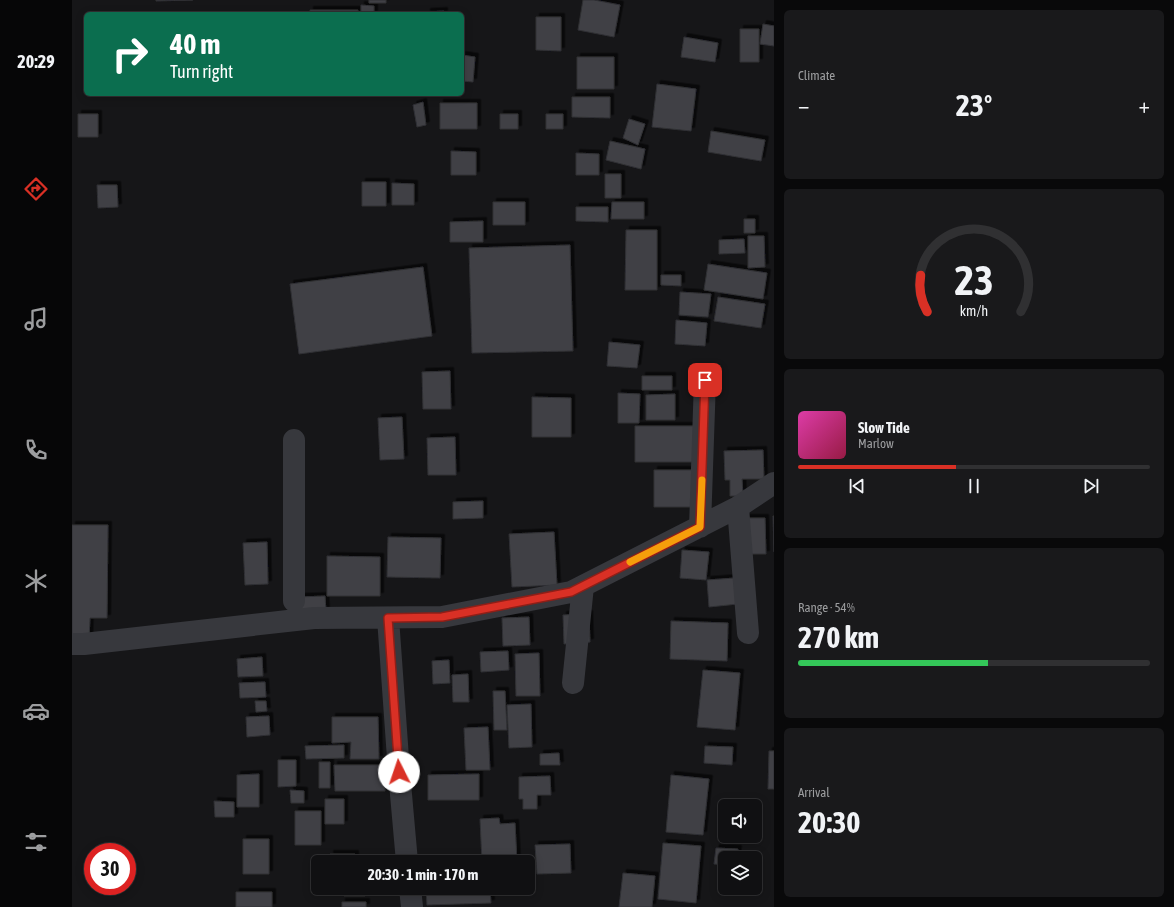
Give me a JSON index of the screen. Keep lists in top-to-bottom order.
{
  "page": {
    "tabs": "20:29",
    "tile": [
      "Climate",
      ["Range · 54%", "270 km"],
      ["Arrival", "20:30"]
    ],
    "turn": ["40 m", "Turn right"],
    "heat": ["−", "23°", "+"],
    "song": ["Slow Tide", "Marlow"],
    "limit": "30",
    "trip": "20:30 · 1 min · 170 m",
    "gauge": ["23", "km/h"]
  }
}
